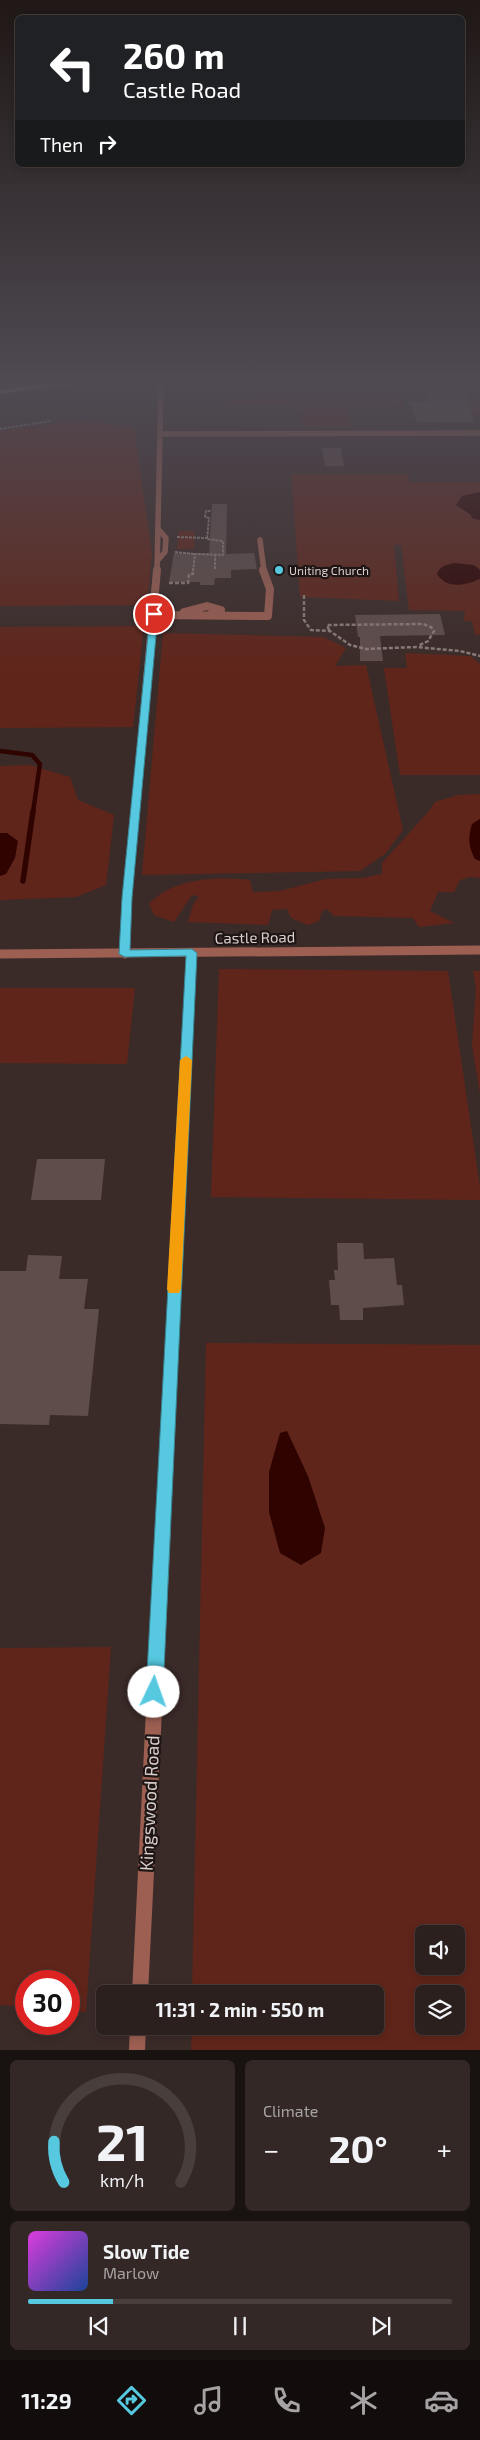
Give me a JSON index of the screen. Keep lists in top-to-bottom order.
{
  "streets": {
    "street": ["Castle Road", "Kingswood Road"]
  },
  "crossings": [
    ["Castle Road", "Kingswood Road"]
  ],
  "places": ["Uniting Church"],
  "page": {
    "turn": ["260 m", "Castle Road"],
    "then": "Then",
    "limit": "30",
    "trip": "11:31 · 2 min · 550 m",
    "tile": "Climate",
    "heat": ["−", "20°", "+"],
    "song": ["Slow Tide", "Marlow"],
    "tabs": "11:29",
    "gauge": ["21", "km/h"]
  }
}
